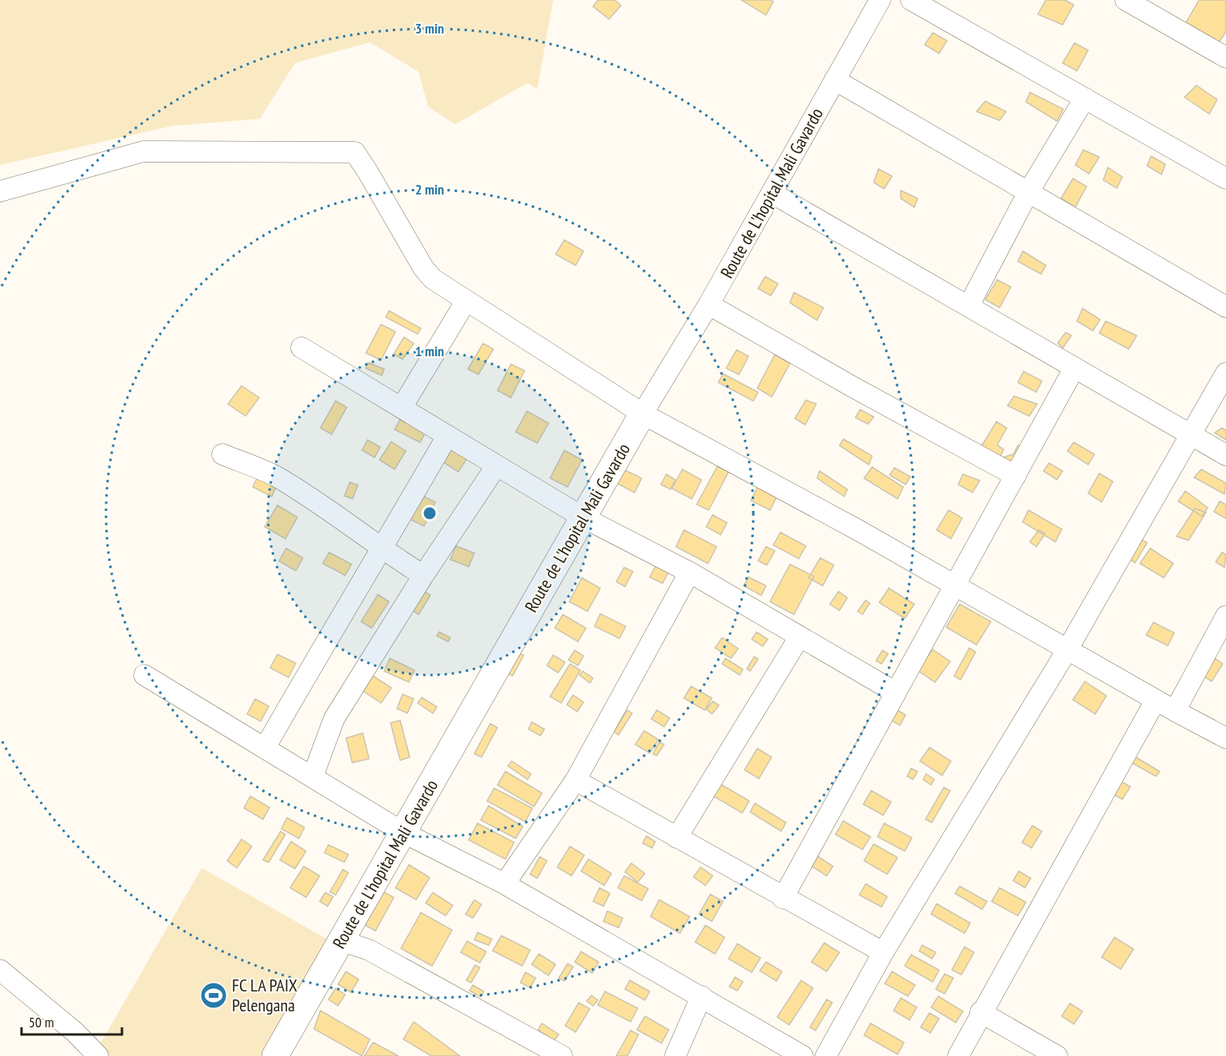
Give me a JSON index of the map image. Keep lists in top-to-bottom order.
{
  "streets": {
    "main road": ["Route de L'hopital Mali Gavardo"]
  },
  "places": {
    "sports": ["FC LA PAIX Pelengana"]
  },
  "scale_bar": "50 m",
  "rings": ["3 min", "2 min", "1 min"]
}
